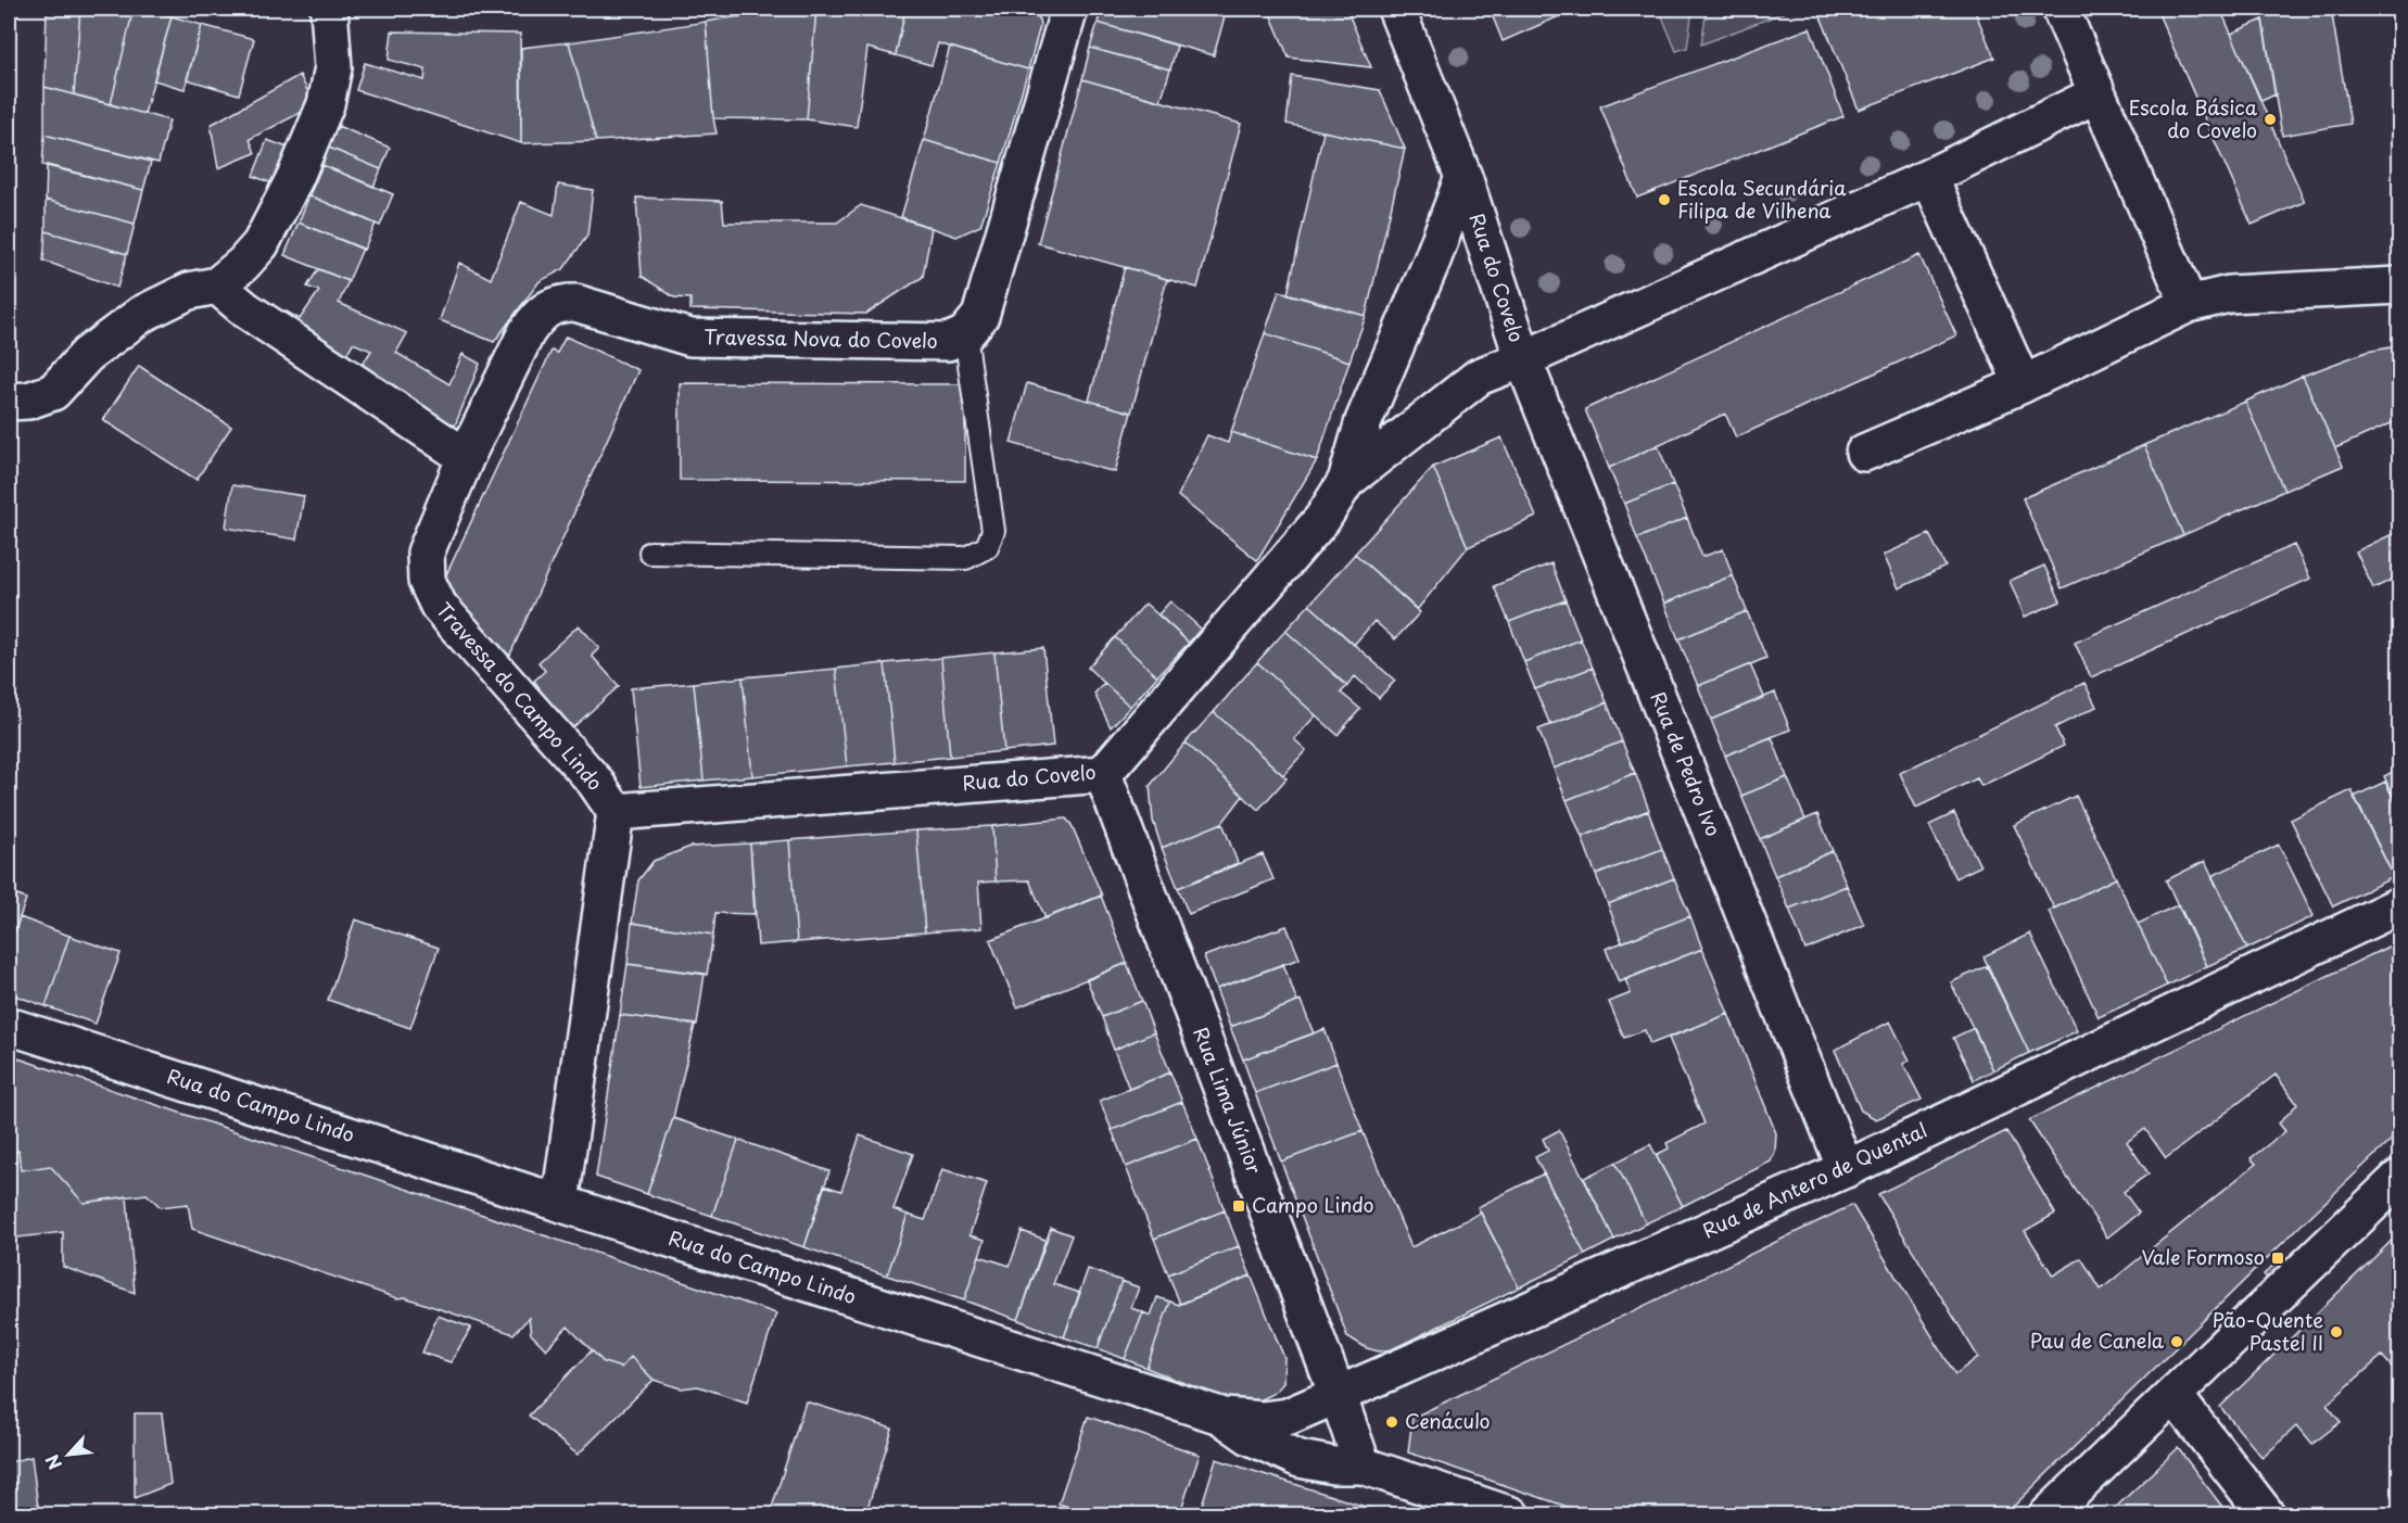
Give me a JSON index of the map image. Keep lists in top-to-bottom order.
{
  "streets": {
    "street": [
      "Rua do Covelo",
      "Travessa Nova do Covelo",
      "Travessa do Campo Lindo",
      "Rua de Pedro Ivo",
      "Rua Lima Júnior",
      "Rua do Campo Lindo",
      "Rua de Antero de Quental"
    ]
  },
  "crossings": [
    ["Rua do Covelo", "Travessa do Campo Lindo"],
    ["Rua do Covelo", "Rua de Pedro Ivo"],
    ["Rua do Covelo", "Rua Lima Júnior"],
    ["Travessa Nova do Covelo", "Travessa do Campo Lindo"],
    ["Rua de Pedro Ivo", "Rua de Antero de Quental"],
    ["Rua Lima Júnior", "Rua do Campo Lindo"],
    ["Rua Lima Júnior", "Rua de Antero de Quental"],
    ["Rua do Campo Lindo", "Rua de Antero de Quental"]
  ],
  "places": {
    "other": [
      "Escola Básica do Covelo",
      "Escola Secundária Filipa de Vilhena",
      "Pão-Quente Pastel II",
      "Pau de Canela",
      "Cenáculo"
    ],
    "transit": ["Campo Lindo", "Vale Formoso"]
  },
  "north": "bottom left"
}
